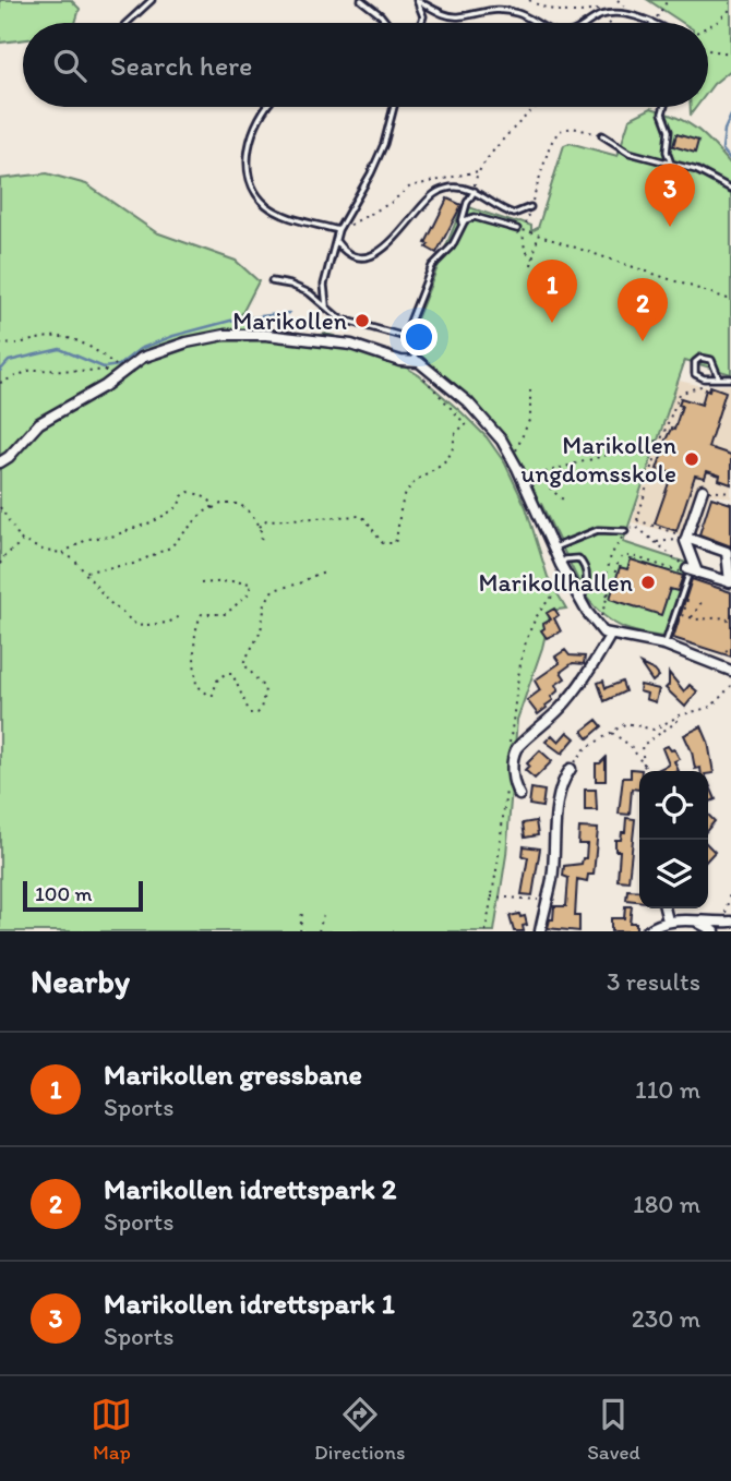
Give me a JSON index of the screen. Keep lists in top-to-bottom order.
{
  "places": ["Marikollen", "Marikollen ungdomsskole", "Marikollhallen"],
  "scale_bar": "100 m",
  "page": {
    "search": "Search here",
    "pins": ["3", "1", "2"],
    "scale": "100 m",
    "heading": ["Nearby", "3 results"],
    "list": [
      {
        "mark": "1",
        "name": "Marikollen gressbane",
        "note": "Sports",
        "value": "110 m"
      },
      {
        "mark": "2",
        "name": "Marikollen idrettspark 2",
        "note": "Sports",
        "value": "180 m"
      },
      {
        "mark": "3",
        "name": "Marikollen idrettspark 1",
        "note": "Sports",
        "value": "230 m"
      }
    ],
    "nav": ["Map", "Directions", "Saved"]
  }
}
